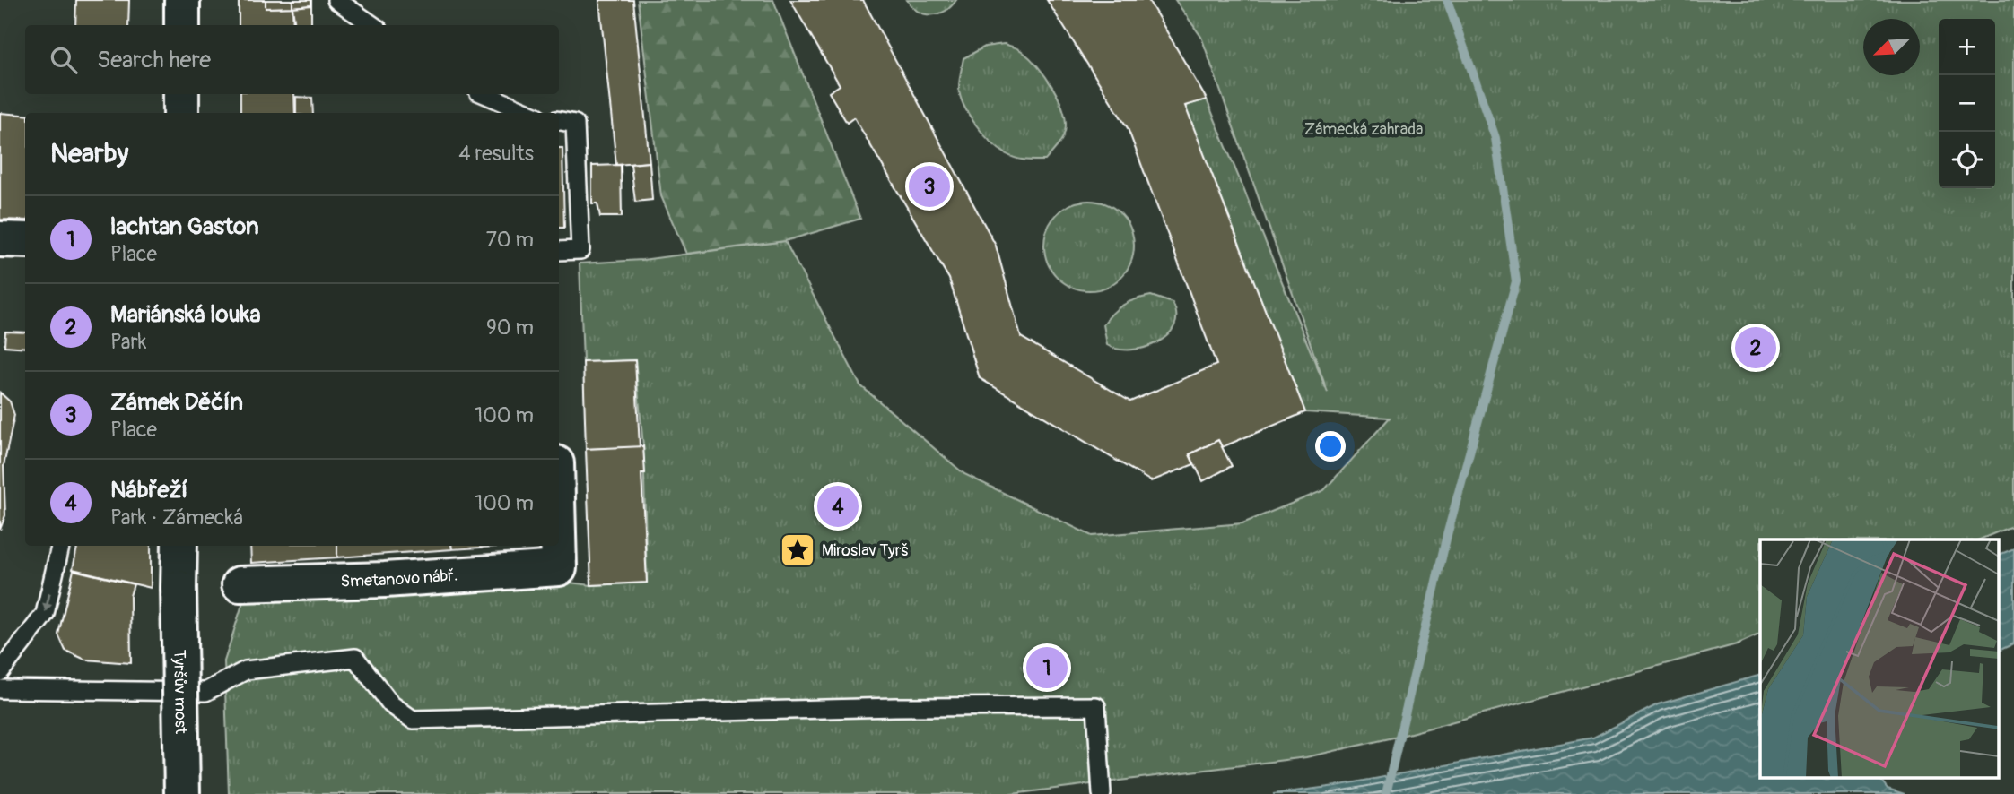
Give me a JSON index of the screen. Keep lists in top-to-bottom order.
{
  "streets": {
    "street": ["Smetanovo nábř.", "Tyršův most"]
  },
  "parks": ["Zámecká zahrada"],
  "places": {
    "place": ["Miroslav Tyrš"]
  },
  "north": "bottom left",
  "page": {
    "map_buttons": ["+", "−"],
    "search": "Search here",
    "heading": ["Nearby", "4 results"],
    "pins": [
      "3",
      "2",
      "4",
      "1"
    ],
    "list": [
      {
        "mark": "1",
        "name": "lachtan Gaston",
        "note": "Place",
        "value": "70 m"
      },
      {
        "mark": "2",
        "name": "Mariánská louka",
        "note": "Park",
        "value": "90 m"
      },
      {
        "mark": "3",
        "name": "Zámek Děčín",
        "note": "Place",
        "value": "100 m"
      },
      {
        "mark": "4",
        "name": "Nábřeží",
        "note": "Park · Zámecká",
        "value": "100 m"
      }
    ]
  }
}
